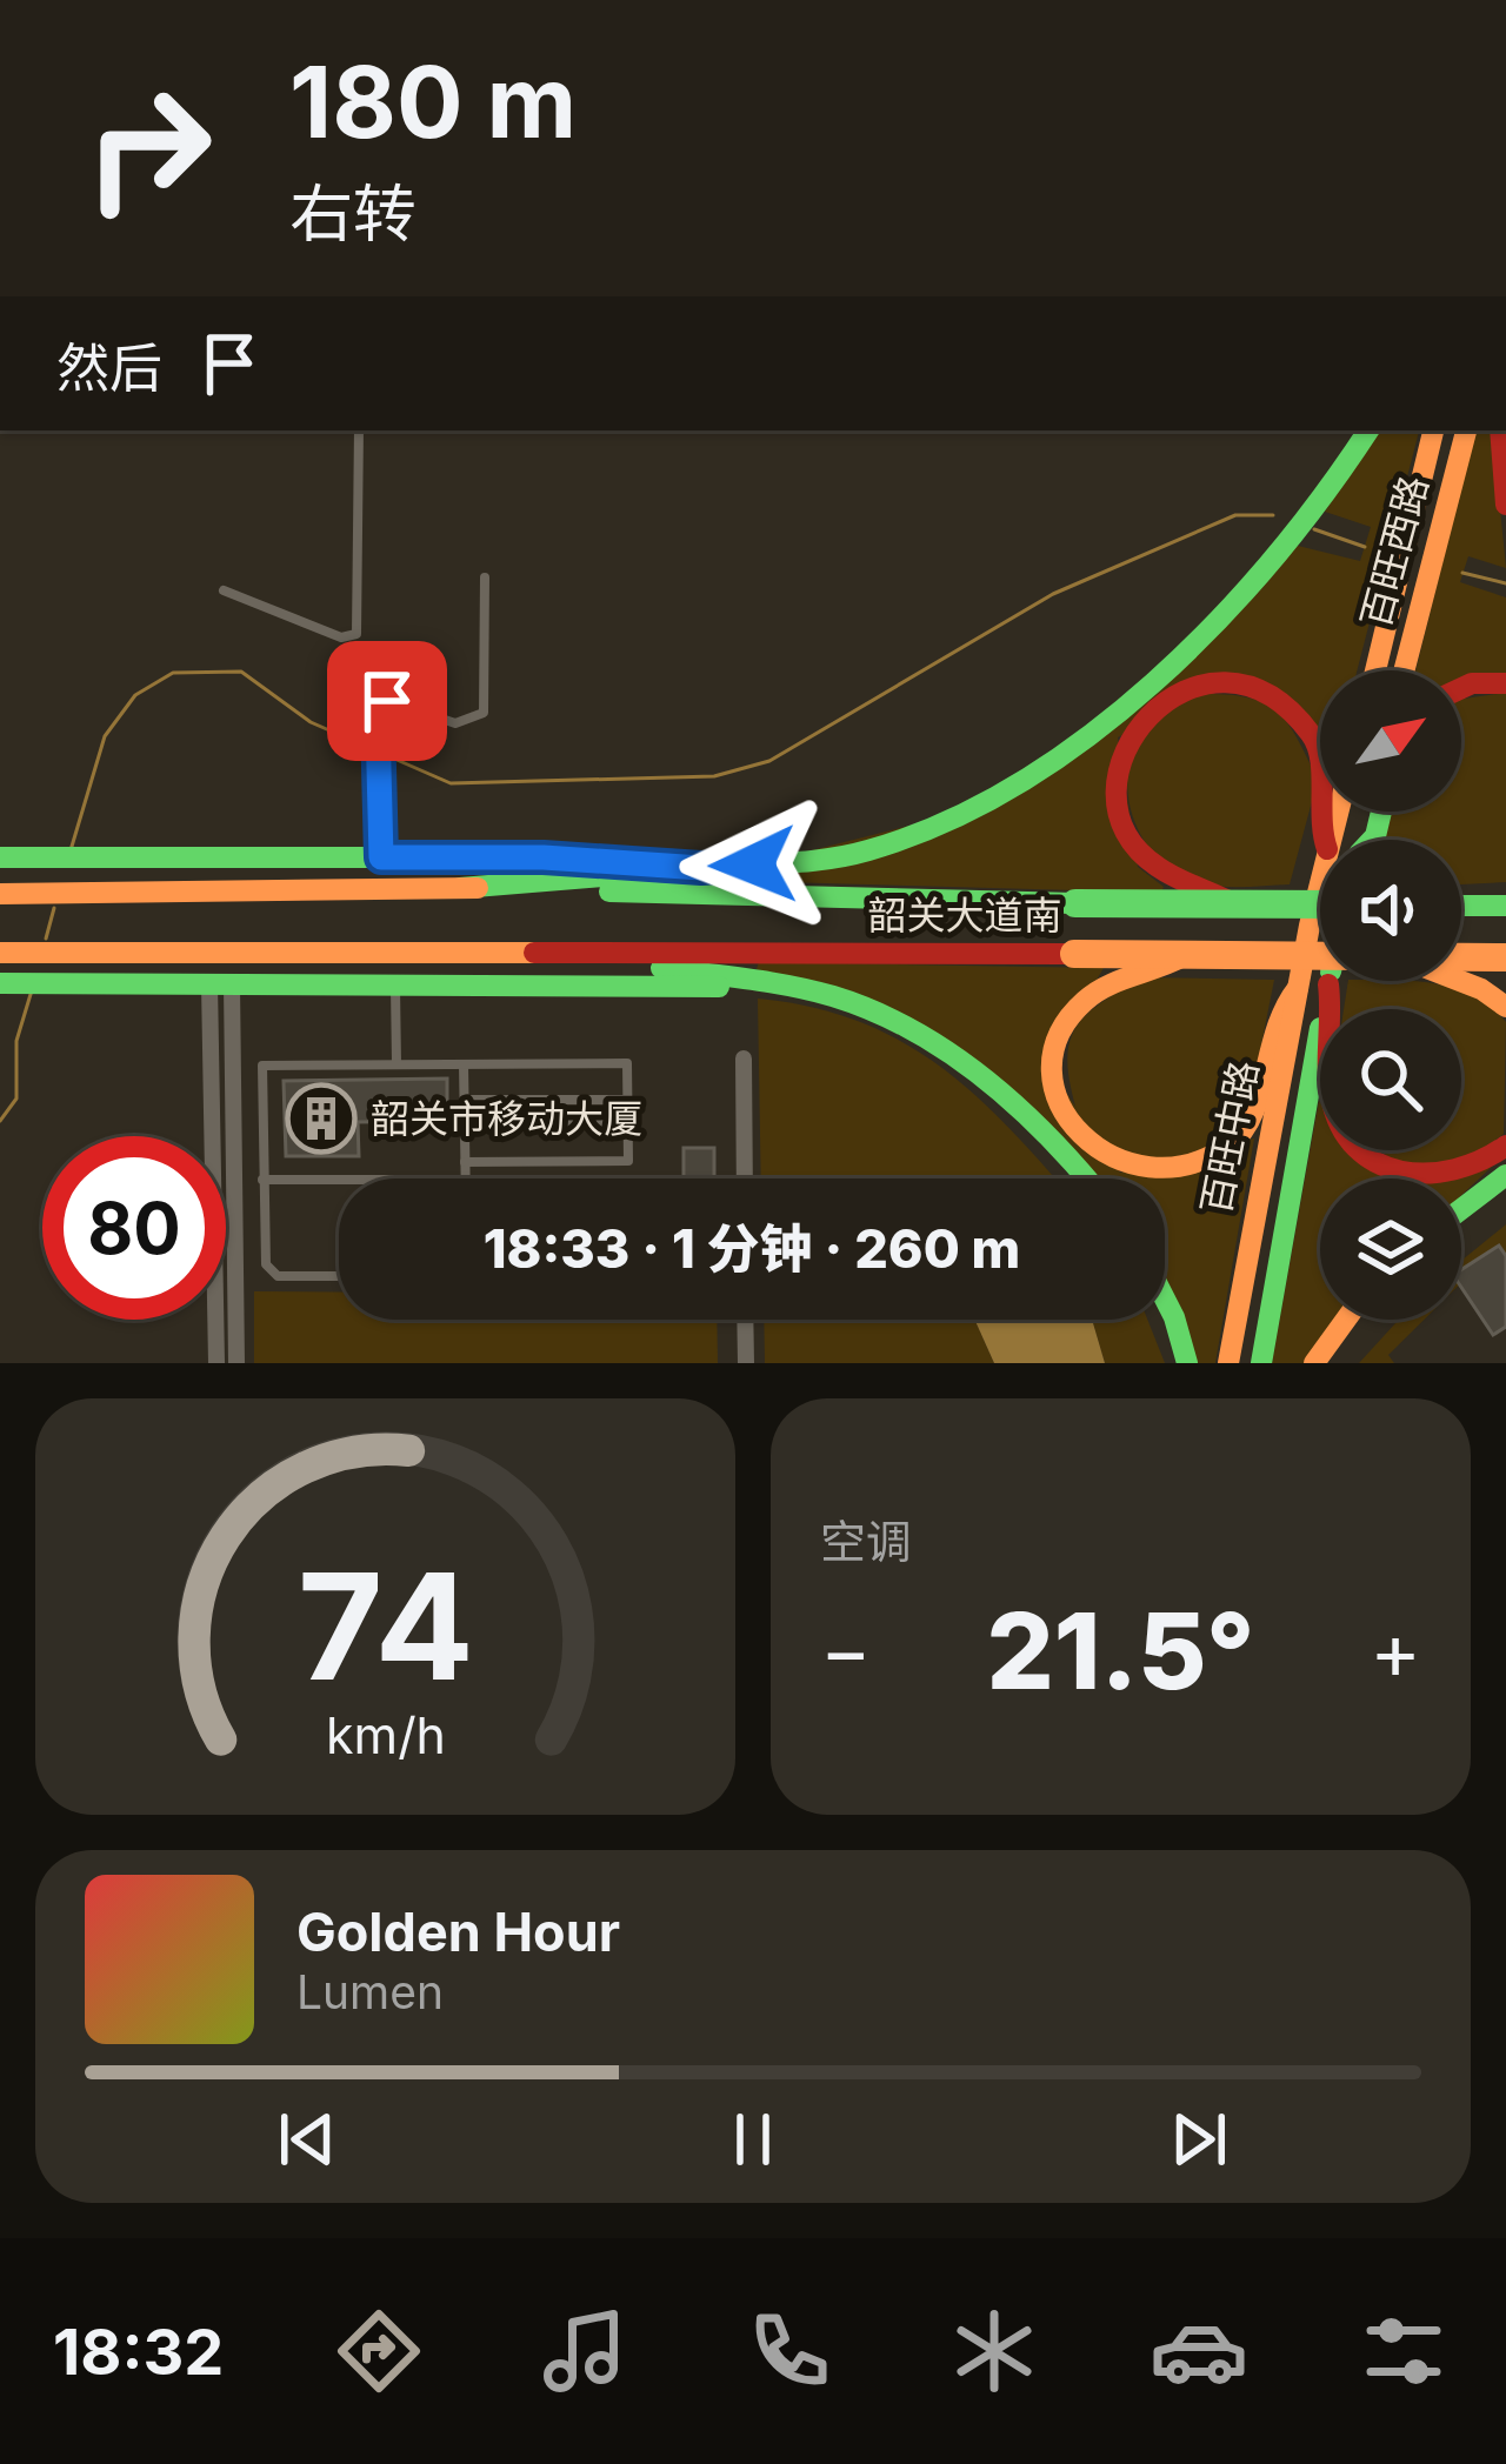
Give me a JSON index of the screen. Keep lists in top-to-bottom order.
{
  "streets": {
    "main road": ["百旺西路", "韶关大道南", "百旺中路"]
  },
  "places": {
    "building": ["韶关市移动大厦"]
  },
  "north": "top right",
  "page": {
    "turn": ["180 m", "右转"],
    "then": "然后",
    "limit": "80",
    "trip": "18:33 · 1 分钟 · 260 m",
    "tile": "空调",
    "heat": ["−", "21.5°", "+"],
    "song": ["Golden Hour", "Lumen"],
    "tabs": "18:32",
    "gauge": ["74", "km/h"]
  }
}
